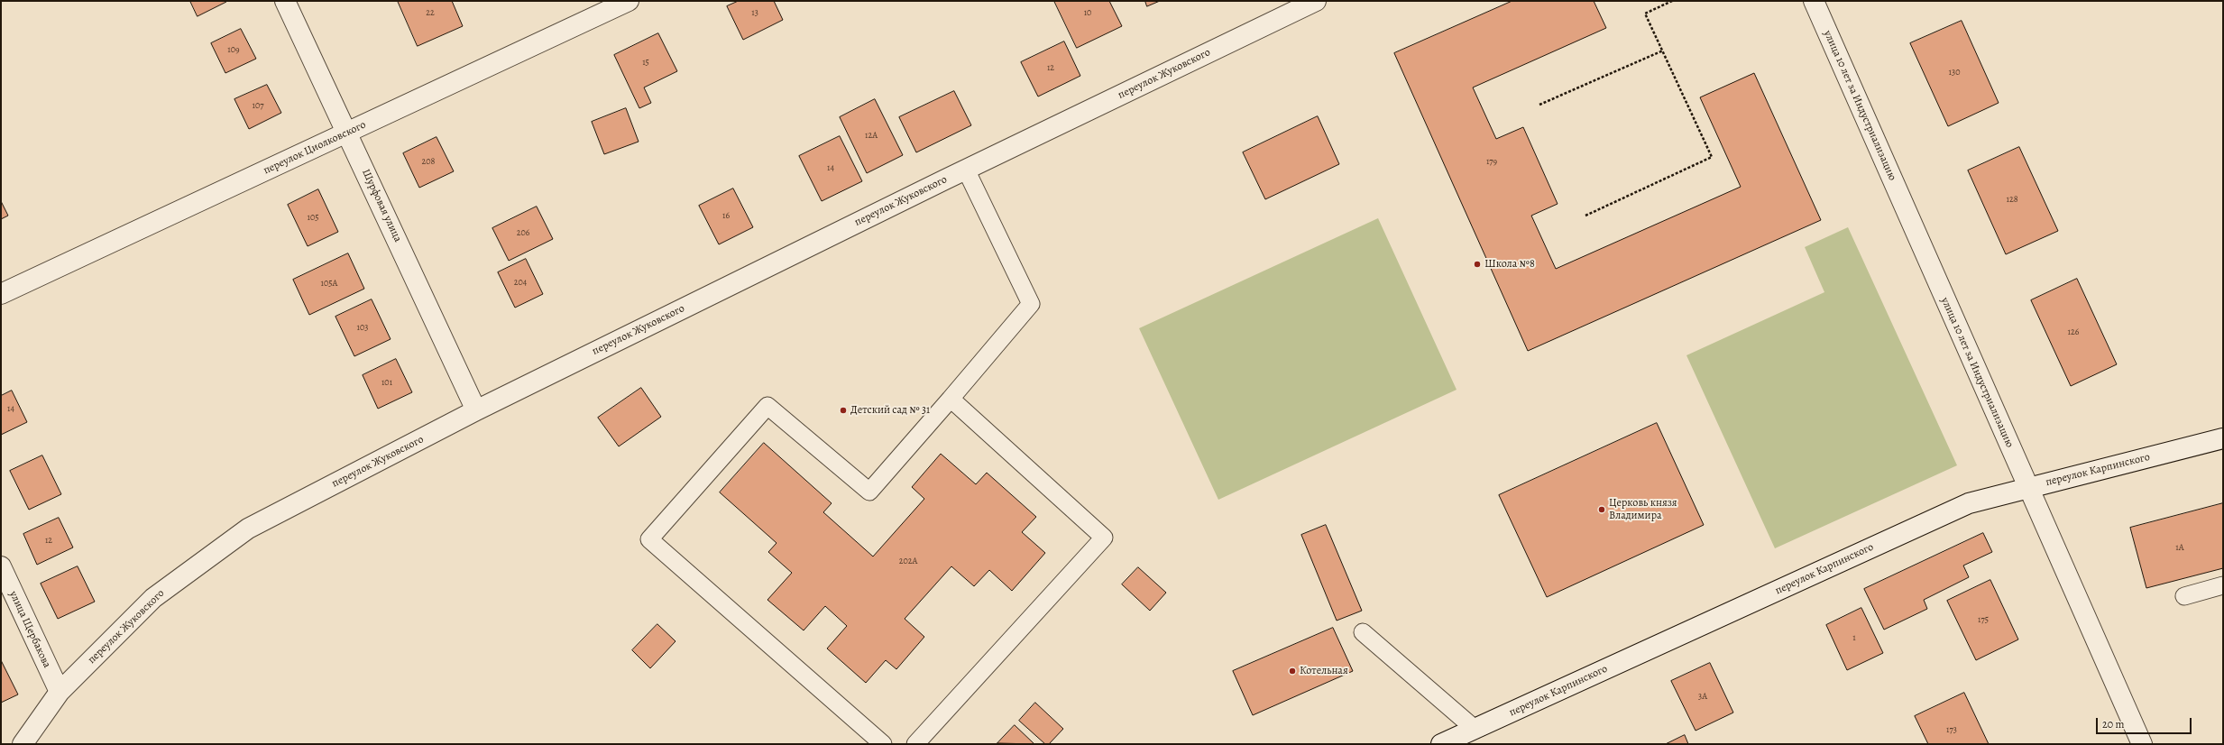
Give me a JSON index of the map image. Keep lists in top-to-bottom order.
{
  "streets": {
    "street": [
      "переулок Жуковского",
      "улица 10 лет за Индустриализацию",
      "переулок Циолковского",
      "Шурфовая улица",
      "переулок Карпинского",
      "улица Щербакова"
    ]
  },
  "crossings": [
    ["переулок Жуковского", "Шурфовая улица"],
    ["переулок Жуковского", "улица Щербакова"],
    ["улица 10 лет за Индустриализацию", "переулок Карпинского"],
    ["переулок Циолковского", "Шурфовая улица"]
  ],
  "places": [
    "Школа №8",
    "Детский сад № 31",
    "Церковь князя Владимира",
    "Котельная"
  ],
  "house_numbers": [
    "22",
    "13",
    "10",
    "109",
    "15",
    "12",
    "130",
    "107",
    "12А",
    "208",
    "179",
    "14",
    "128",
    "16",
    "105",
    "206",
    "204",
    "105А",
    "103",
    "126",
    "101",
    "14",
    "12",
    "1А",
    "202А",
    "175",
    "1",
    "3А",
    "173"
  ],
  "scale_bar": "20 m"
}
